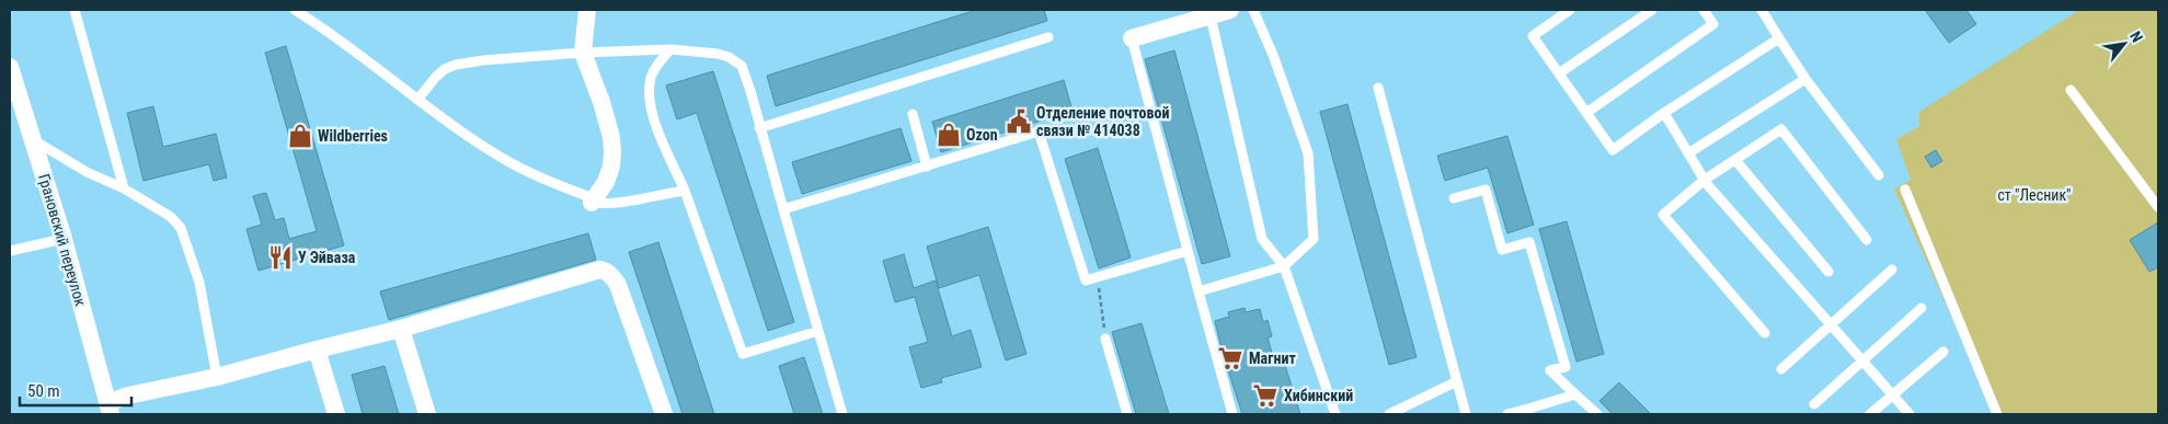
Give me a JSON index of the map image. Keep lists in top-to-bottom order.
{
  "streets": {
    "street": ["Грановский переулок"]
  },
  "parks": ["ст \"Лесник\""],
  "places": {
    "public building": ["Отделение почтовой связи № 414038"],
    "shop": ["Ozon", "Wildberries"],
    "restaurant": ["У Эйваза"],
    "supermarket": ["Магнит", "Хибинский"]
  },
  "scale_bar": "50 m",
  "north": "top right"
}
